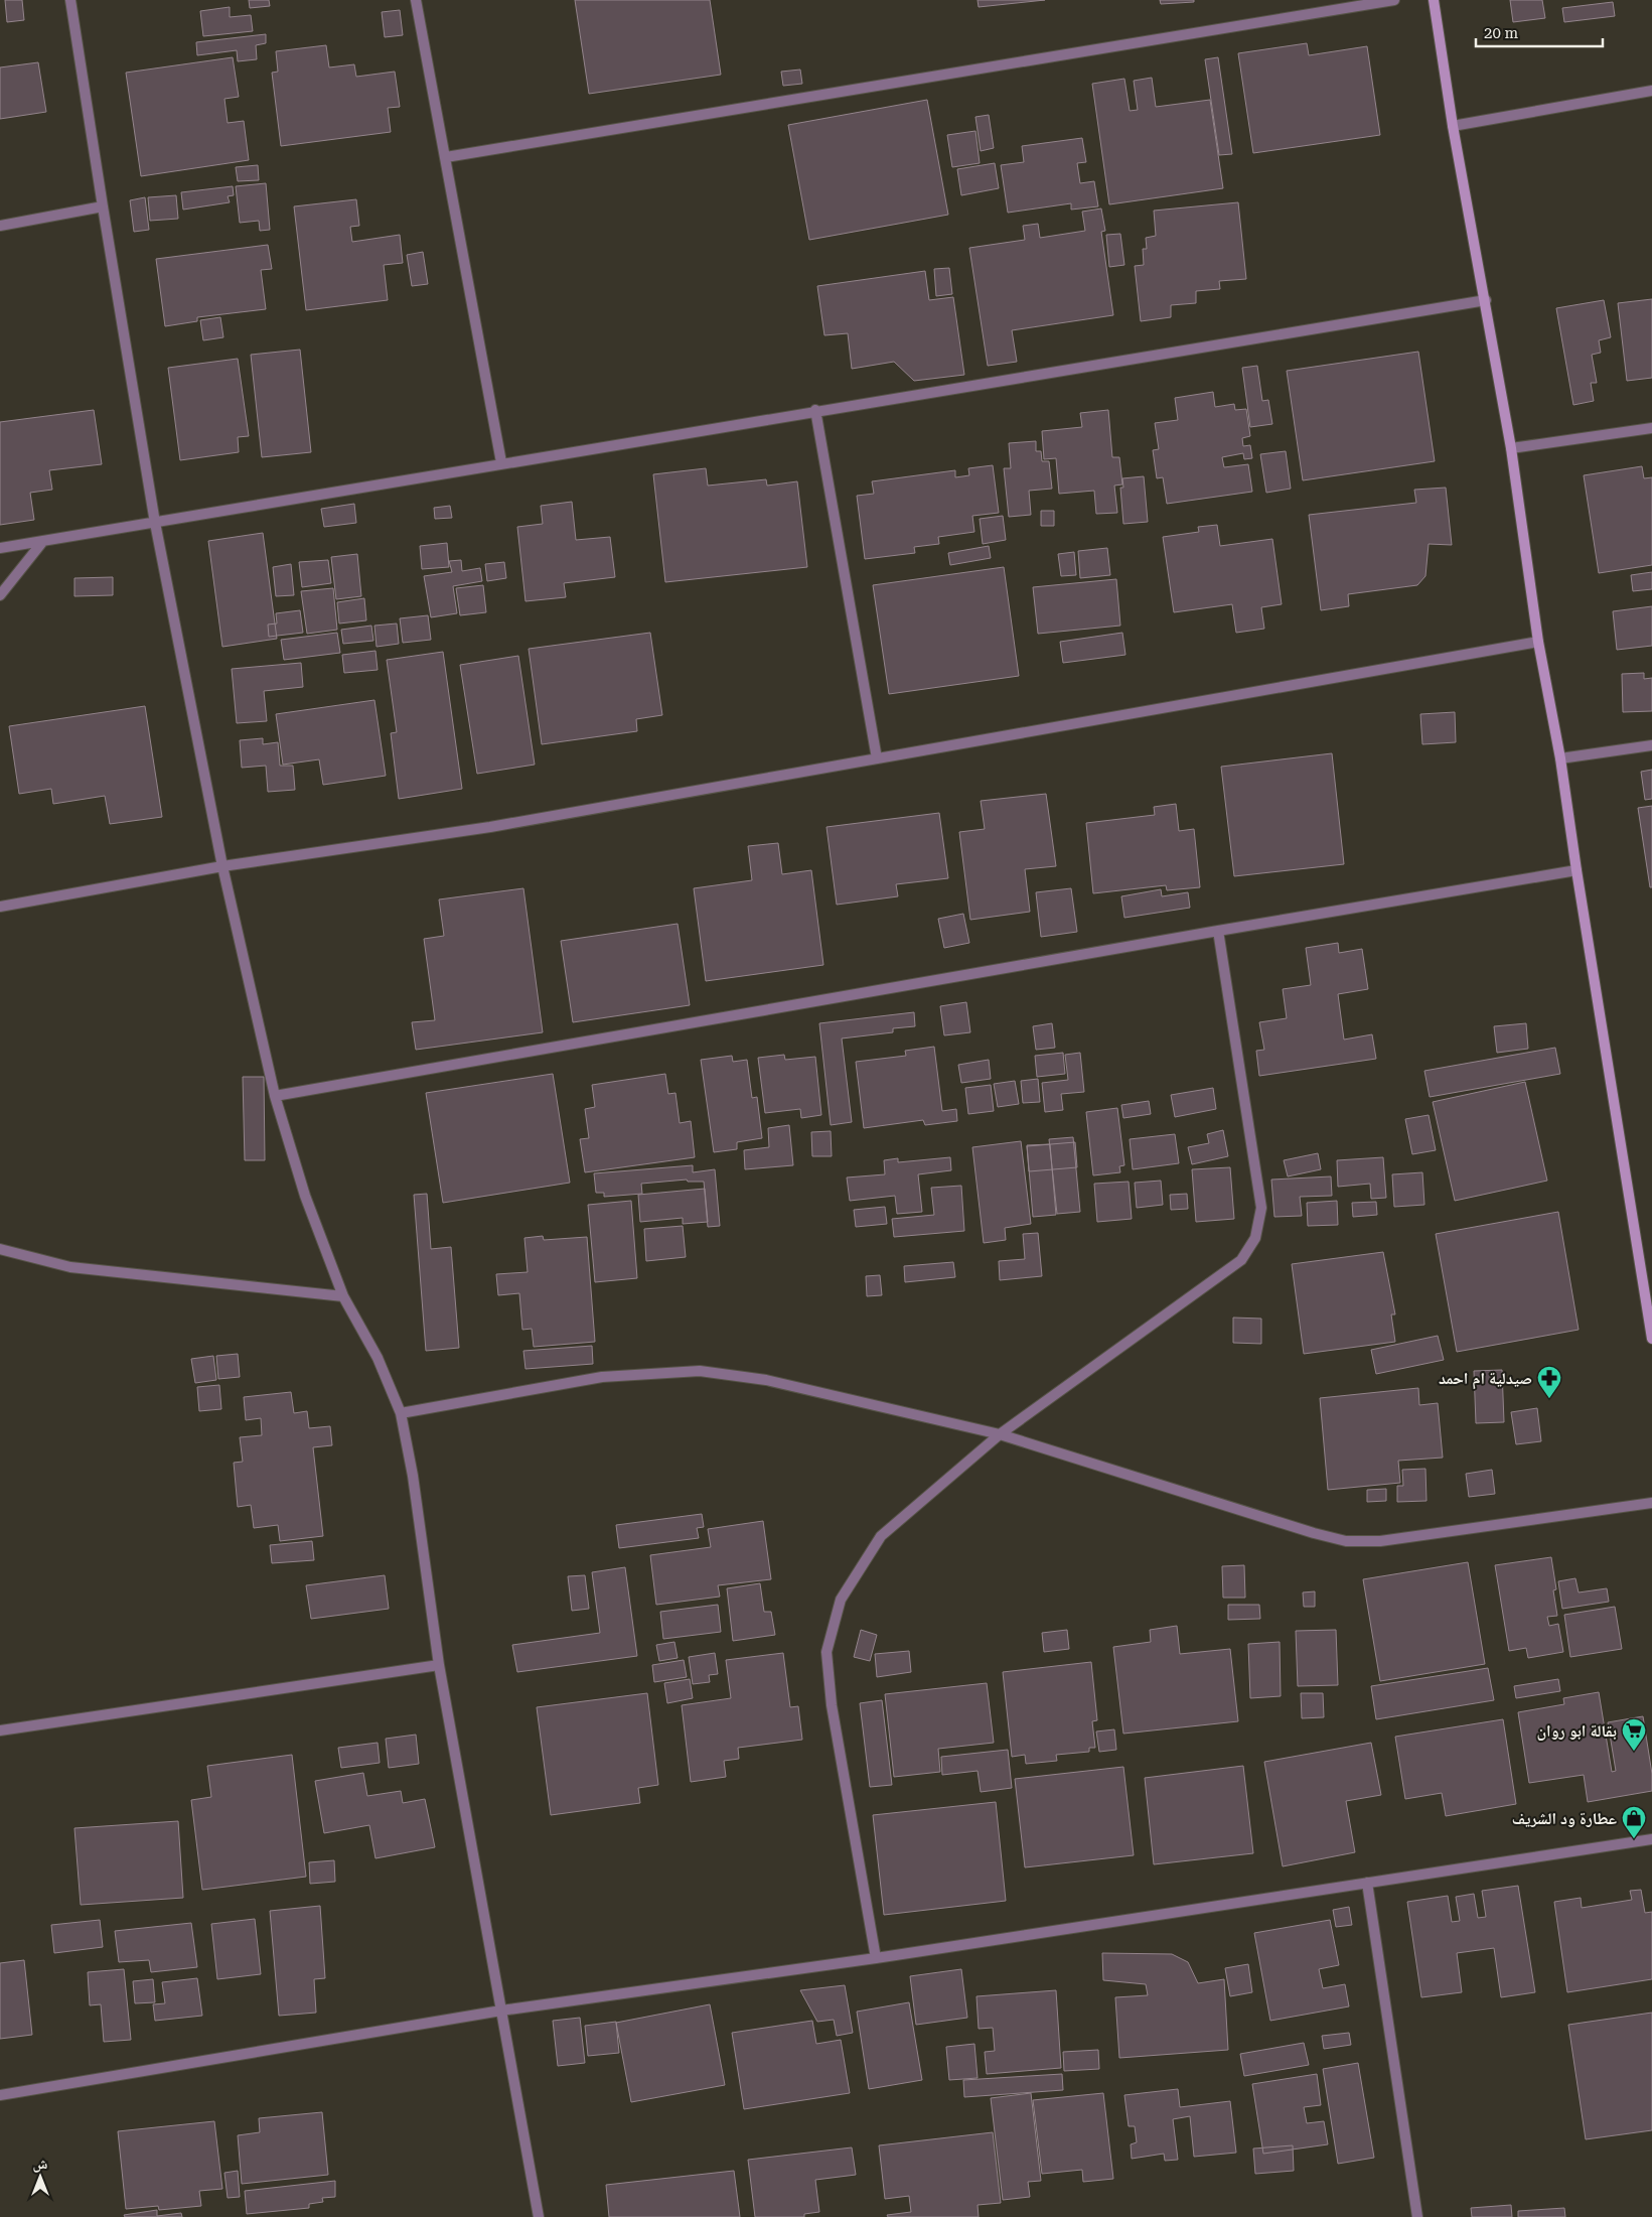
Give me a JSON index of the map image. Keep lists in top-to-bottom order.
{
  "places": {
    "pharmacy": ["صيدلية ام احمد"],
    "supermarket": ["بقالة ابو روان"],
    "shop": ["عطارة ود الشريف"]
  },
  "scale_bar": "20 m",
  "north": "top"
}
